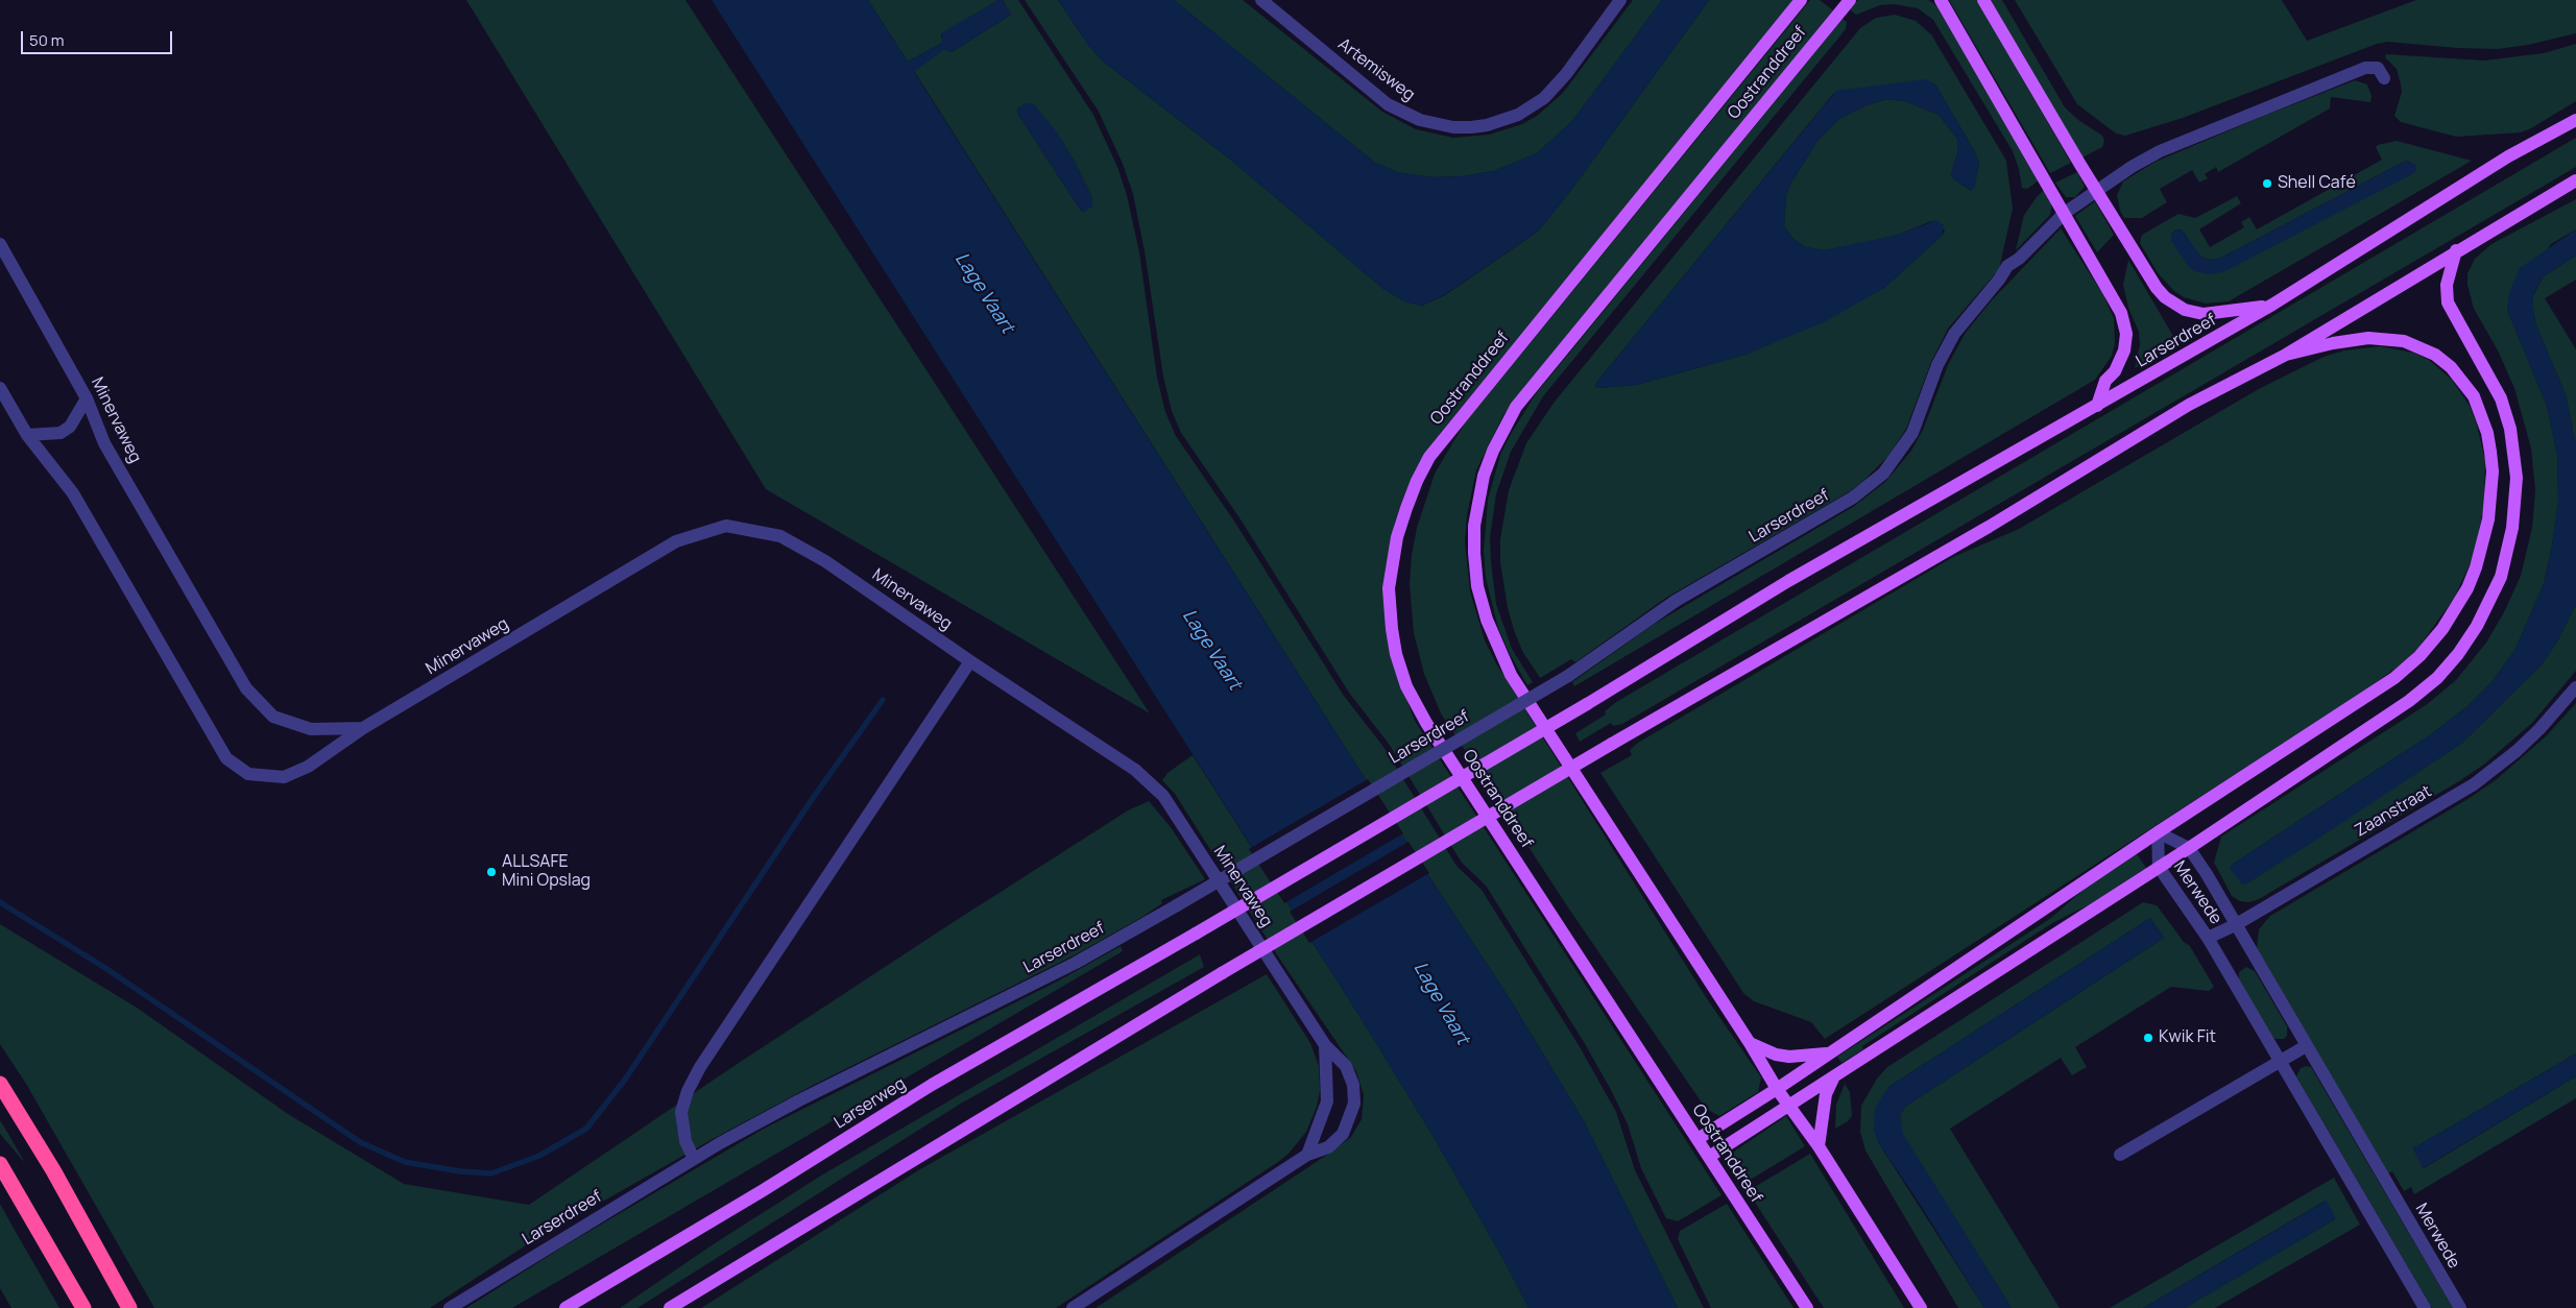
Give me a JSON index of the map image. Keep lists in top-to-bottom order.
{
  "streets": {
    "main road": ["Oostranddreef", "Larserdreef", "Larserweg"],
    "street": [
      "Artemisweg",
      "Minervaweg",
      "Zaanstraat",
      "Merwede"
    ]
  },
  "crossings": [
    ["Larserdreef", "Larserweg"],
    ["Zaanstraat", "Merwede"]
  ],
  "water": ["Lage Vaart"],
  "places": ["Shell Café", "ALLSAFE Mini Opslag", "Kwik Fit"],
  "scale_bar": "50 m"
}
